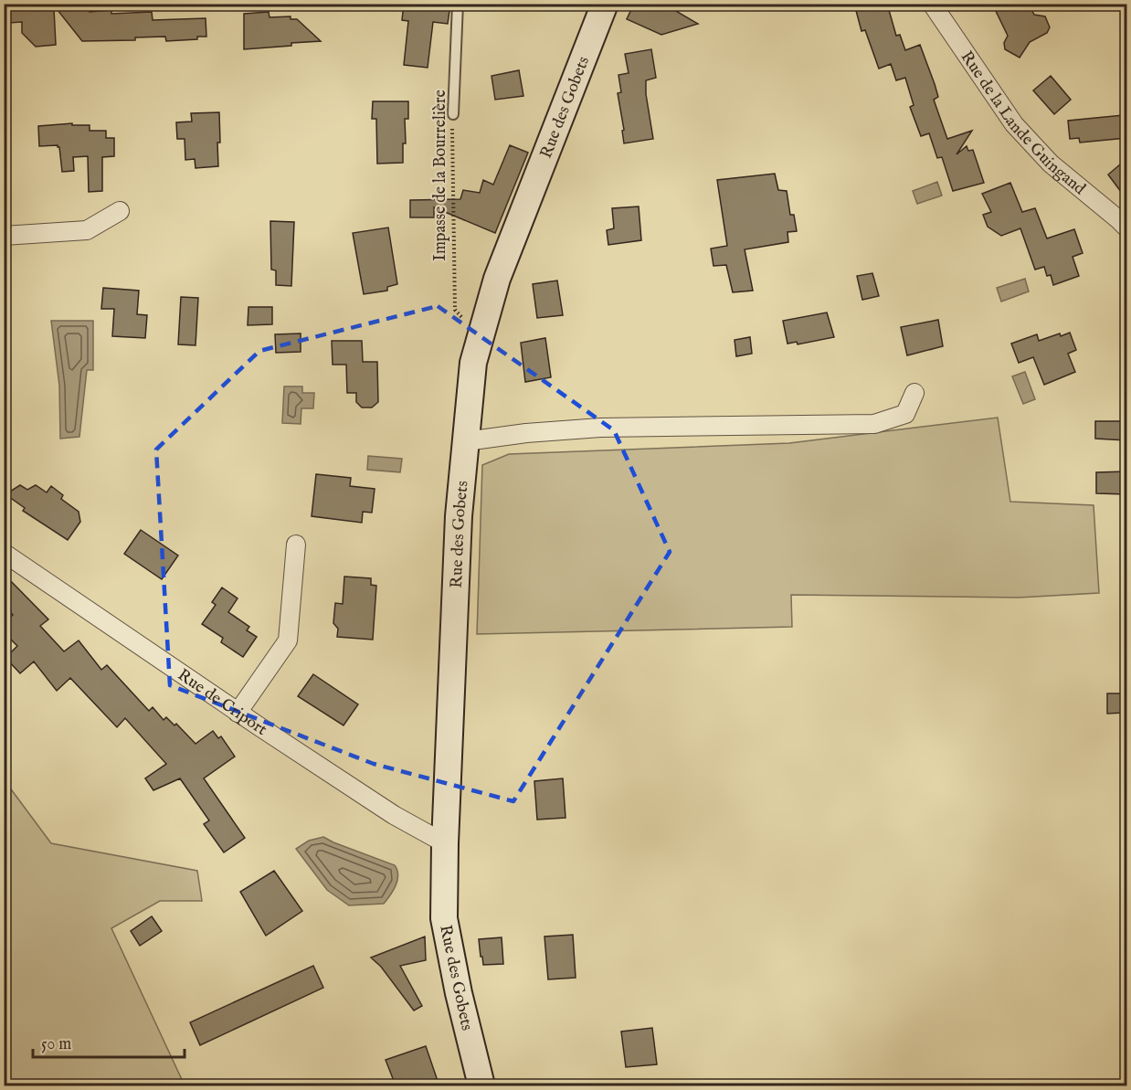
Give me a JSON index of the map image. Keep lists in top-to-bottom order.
{
  "streets": {
    "main road": ["Rue des Gobets"],
    "street": ["Rue de la Lande Guingand", "Rue de Criport"],
    "lane": ["Impasse de la Bourrelière"]
  },
  "crossings": [
    ["Rue des Gobets", "Impasse de la Bourrelière"],
    ["Rue des Gobets", "Rue de Criport"]
  ],
  "scale_bar": "50 m"
}
